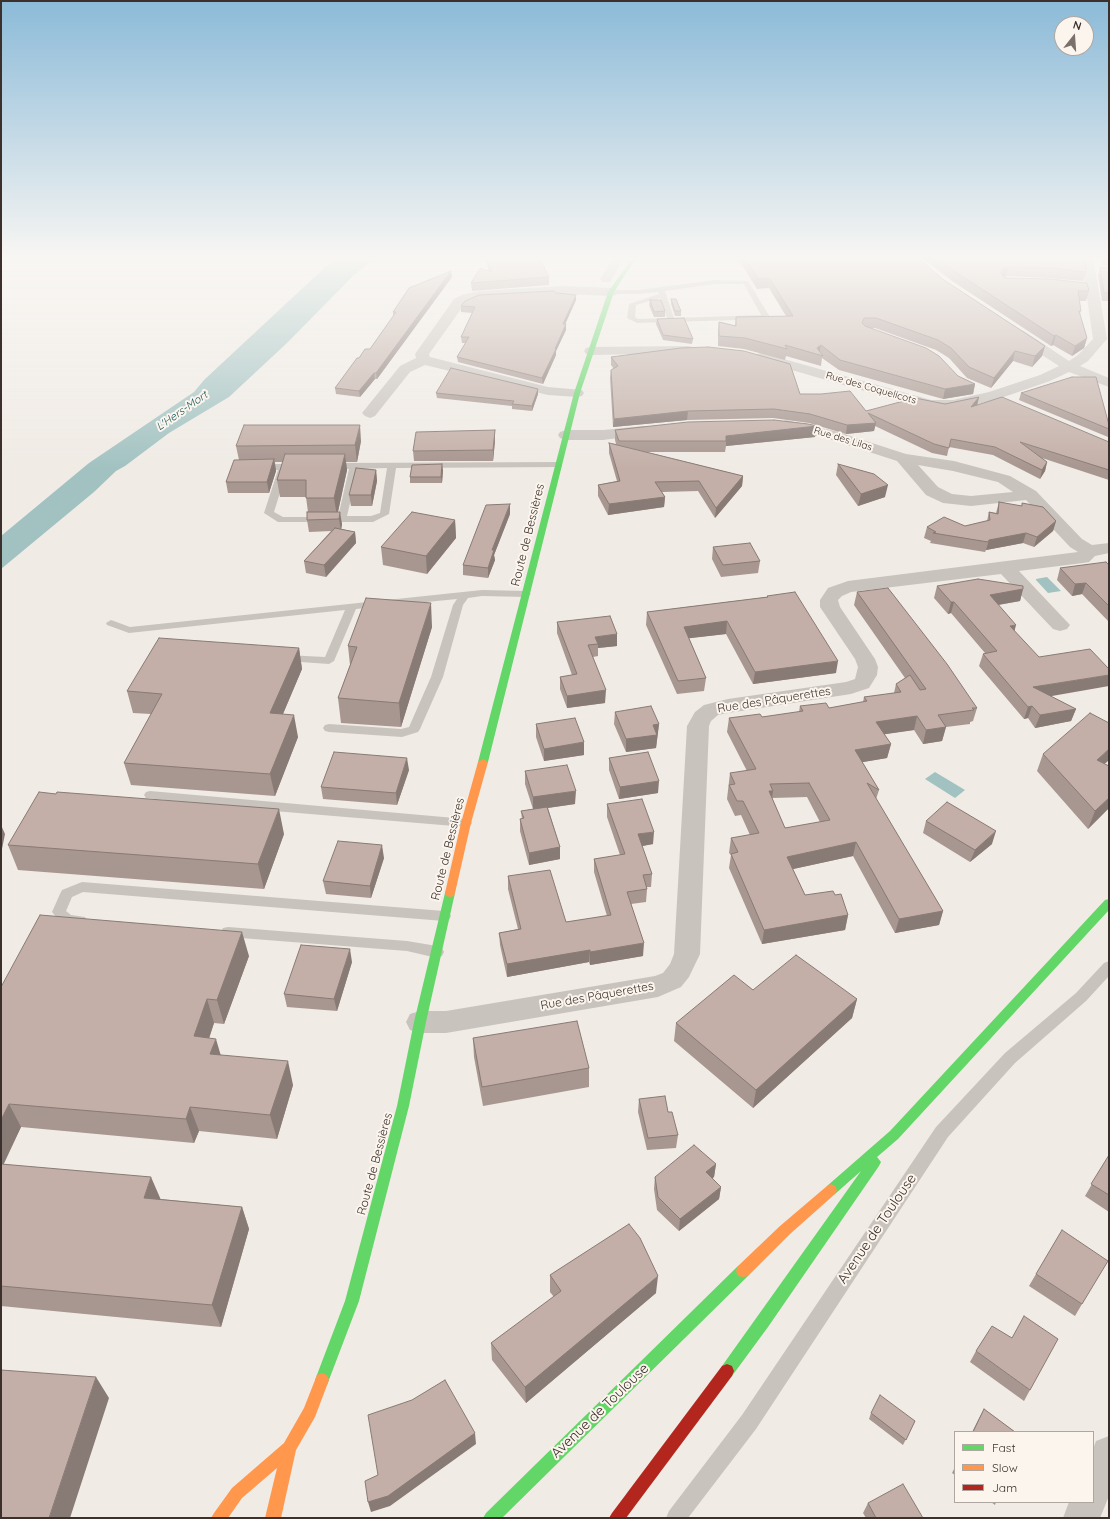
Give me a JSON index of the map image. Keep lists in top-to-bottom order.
{
  "streets": {
    "main road": ["Route de Bessières", "Avenue de Toulouse"],
    "street": ["Rue des Coquelicots", "Rue des Lilas", "Rue des Pâquerettes"]
  },
  "crossings": [
    ["Rue des Lilas", "Rue des Pâquerettes"],
    ["Route de Bessières", "Rue des Pâquerettes"]
  ],
  "water": ["L'Hers-Mort"],
  "legend": ["Fast", "Slow", "Jam"],
  "north": "top"
}
